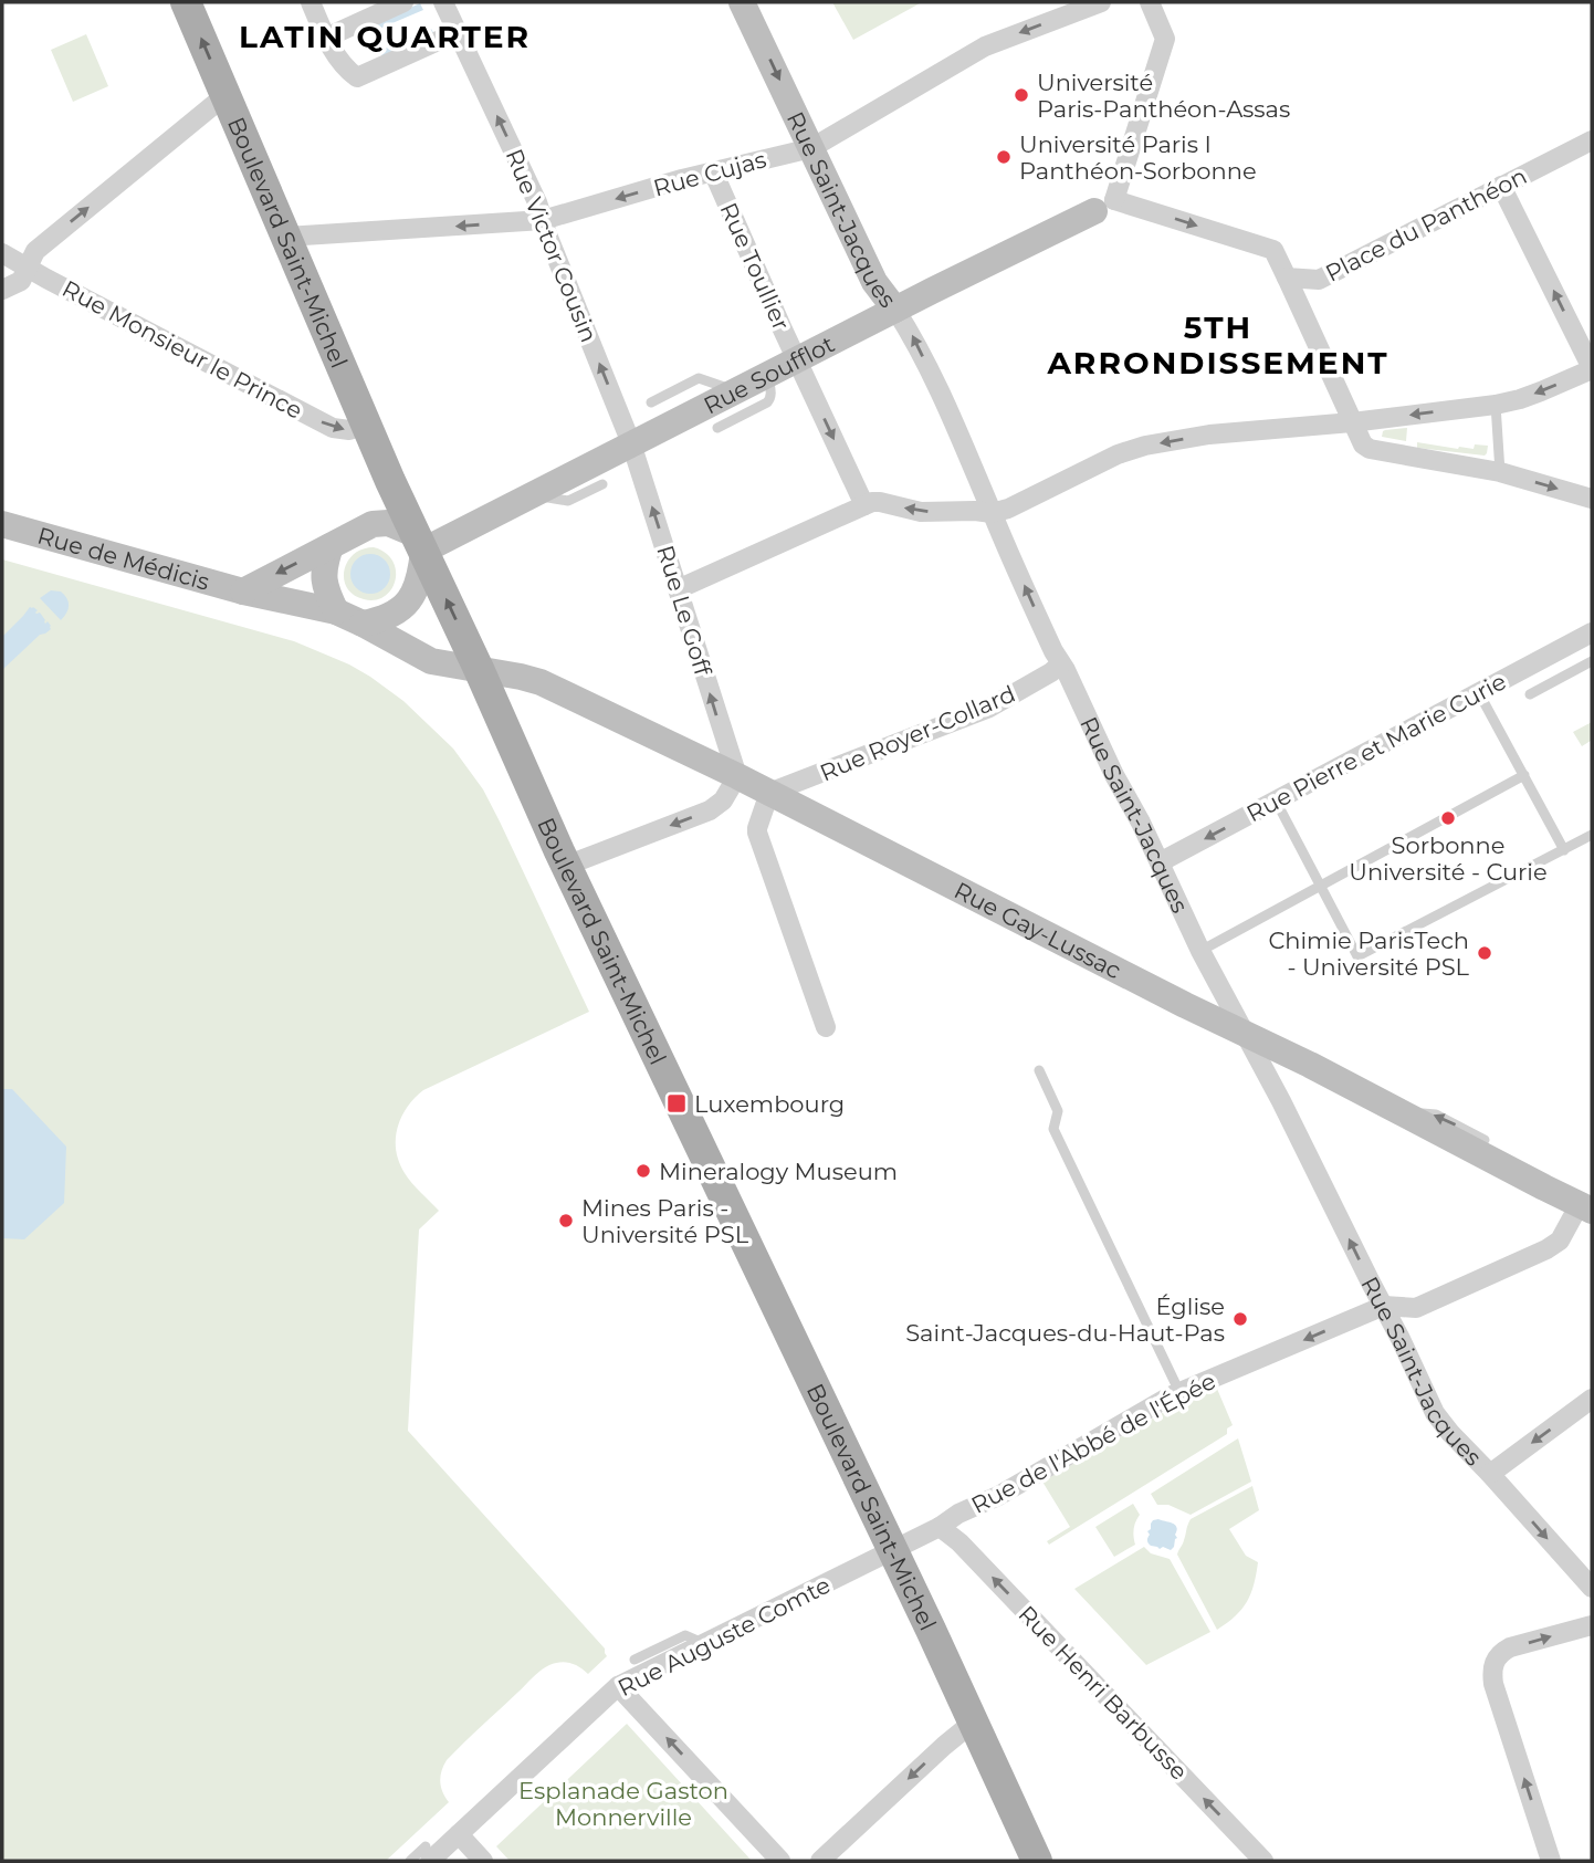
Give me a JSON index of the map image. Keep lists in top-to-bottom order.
{
  "streets": {
    "main road": ["Boulevard Saint-Michel"],
    "street": [
      "Rue Cujas",
      "Rue Saint-Jacques",
      "Place du Panthéon",
      "Rue Victor Cousin",
      "Rue Toullier",
      "Rue Monsieur le Prince",
      "Rue Soufflot",
      "Rue de Médicis",
      "Rue Le Goff",
      "Rue Royer-Collard",
      "Rue Pierre et Marie Curie",
      "Rue Gay-Lussac",
      "Rue de l'Abbé de l'Épée",
      "Rue Auguste Comte",
      "Rue Henri Barbusse"
    ]
  },
  "crossings": [
    ["Rue Cujas", "Rue Saint-Jacques"],
    ["Rue Cujas", "Boulevard Saint-Michel"],
    ["Rue Cujas", "Rue Victor Cousin"],
    ["Rue Cujas", "Rue Toullier"],
    ["Rue Saint-Jacques", "Rue Soufflot"],
    ["Rue Saint-Jacques", "Rue Royer-Collard"],
    ["Rue Saint-Jacques", "Rue Pierre et Marie Curie"],
    ["Rue Saint-Jacques", "Rue Gay-Lussac"],
    ["Rue Saint-Jacques", "Rue de l'Abbé de l'Épée"],
    ["Boulevard Saint-Michel", "Rue Monsieur le Prince"],
    ["Boulevard Saint-Michel", "Rue Soufflot"],
    ["Boulevard Saint-Michel", "Rue de Médicis"],
    ["Boulevard Saint-Michel", "Rue Gay-Lussac"],
    ["Boulevard Saint-Michel", "Rue de l'Abbé de l'Épée"],
    ["Boulevard Saint-Michel", "Rue Auguste Comte"],
    ["Rue Victor Cousin", "Rue Soufflot"],
    ["Rue Victor Cousin", "Rue Le Goff"],
    ["Rue Toullier", "Rue Soufflot"],
    ["Rue Soufflot", "Rue de Médicis"],
    ["Rue Soufflot", "Rue Le Goff"],
    ["Rue Soufflot", "Rue Gay-Lussac"],
    ["Rue de Médicis", "Rue Gay-Lussac"],
    ["Rue Le Goff", "Rue Gay-Lussac"],
    ["Rue Royer-Collard", "Rue Gay-Lussac"],
    ["Rue Gay-Lussac", "Rue de l'Abbé de l'Épée"],
    ["Rue de l'Abbé de l'Épée", "Rue Auguste Comte"],
    ["Rue de l'Abbé de l'Épée", "Rue Henri Barbusse"]
  ],
  "one_way": [
    "Rue Cujas",
    "Rue Victor Cousin",
    "Rue Toullier",
    "Rue Monsieur le Prince",
    "Rue Le Goff",
    "Rue Henri Barbusse"
  ],
  "districts": ["LATIN QUARTER", "5TH ARRONDISSEMENT"],
  "parks": ["Esplanade Gaston Monnerville"],
  "places": {
    "other": [
      "Université Paris-Panthéon-Assas",
      "Université Paris I Panthéon-Sorbonne",
      "Sorbonne Université - Curie",
      "Chimie ParisTech - Université PSL",
      "Mineralogy Museum",
      "Mines Paris - Université PSL",
      "Église Saint-Jacques-du-Haut-Pas"
    ],
    "transit": ["Luxembourg"]
  }
}
